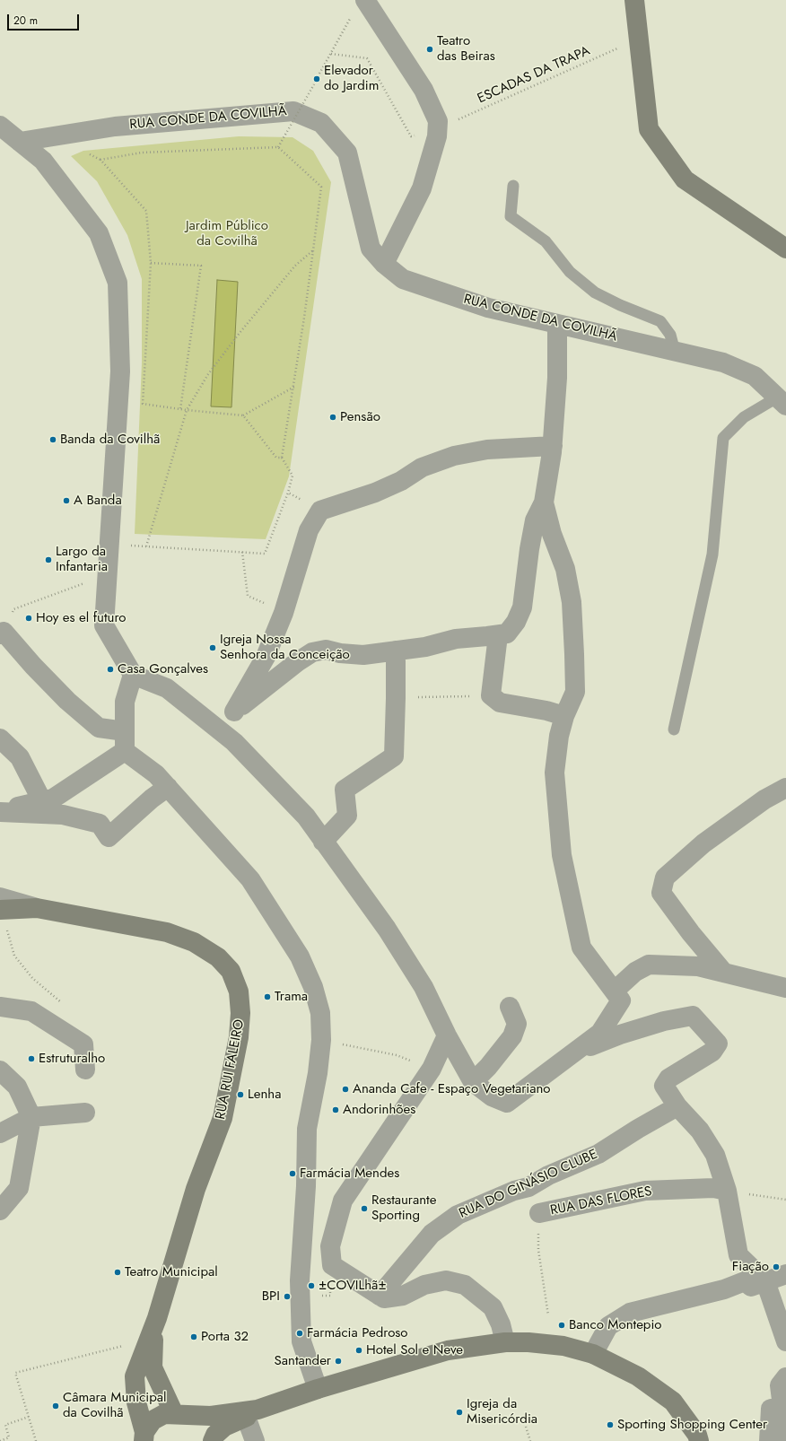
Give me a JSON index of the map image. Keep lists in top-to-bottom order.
{
  "streets": {
    "main road": ["RUA RUI FALEIRO"],
    "street": ["RUA CONDE DA COVILHÃ", "RUA DO GINÁSIO CLUBE", "RUA DAS FLORES"],
    "path": ["ESCADAS DA TRAPA"]
  },
  "parks": ["Jardim Público da Covilhã"],
  "places": [
    "Teatro das Beiras",
    "Elevador do Jardim",
    "Pensão",
    "Banda da Covilhã",
    "A Banda",
    "Largo da Infantaria",
    "Hoy es el futuro",
    "Igreja Nossa Senhora da Conceição",
    "Casa Gonçalves",
    "Trama",
    "Estruturalho",
    "Ananda Cafe - Espaço Vegetariano",
    "Lenha",
    "Andorinhões",
    "Farmácia Mendes",
    "Restaurante Sporting",
    "Fiação",
    "Teatro Municipal",
    "±COVILhã±",
    "BPI",
    "Banco Montepio",
    "Farmácia Pedroso",
    "Porta 32",
    "Hotel Sol e Neve",
    "Santander",
    "Câmara Municipal da Covilhã",
    "Igreja da Misericórdia",
    "Sporting Shopping Center"
  ],
  "scale_bar": "20 m"
}
